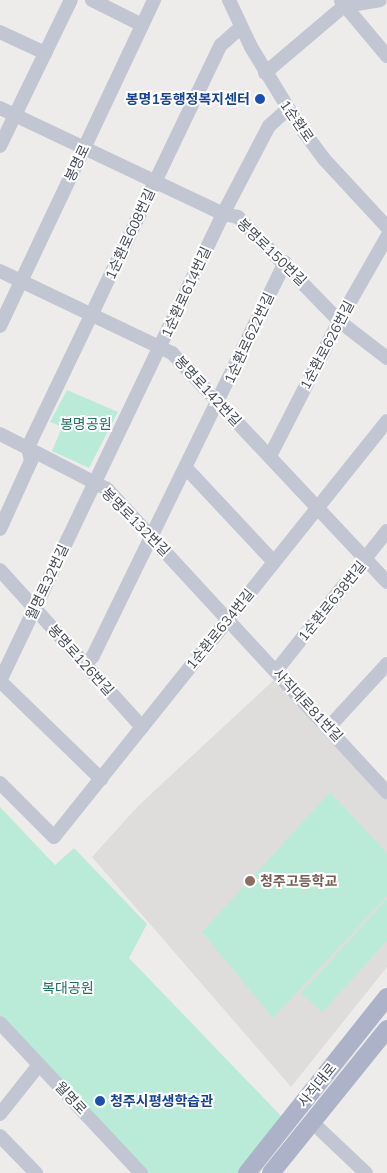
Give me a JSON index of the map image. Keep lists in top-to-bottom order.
{
  "streets": {
    "main road": ["사직대로"],
    "street": [
      "1순환로",
      "봉명로",
      "1순환로608번길",
      "봉명로150번길",
      "1순환로614번길",
      "1순환로622번길",
      "1순환로626번길",
      "봉명로142번길",
      "봉명로132번길",
      "월명로32번길",
      "1순환로638번길",
      "1순환로634번길",
      "봉명로126번길",
      "사직대로81번길",
      "월명로"
    ]
  },
  "crossings": [
    ["1순환로", "1순환로608번길"],
    ["1순환로", "1순환로614번길"],
    ["봉명로", "봉명로150번길"],
    ["봉명로", "봉명로142번길"],
    ["1순환로608번길", "봉명로150번길"],
    ["1순환로608번길", "봉명로142번길"],
    ["1순환로608번길", "봉명로132번길"],
    ["봉명로150번길", "1순환로614번길"],
    ["봉명로150번길", "1순환로622번길"],
    ["봉명로150번길", "1순환로626번길"],
    ["1순환로614번길", "봉명로142번길"],
    ["1순환로614번길", "봉명로132번길"],
    ["1순환로614번길", "월명로32번길"],
    ["1순환로622번길", "봉명로142번길"],
    ["1순환로622번길", "봉명로132번길"],
    ["1순환로622번길", "봉명로126번길"],
    ["1순환로626번길", "봉명로142번길"],
    ["봉명로142번길", "1순환로638번길"],
    ["봉명로142번길", "1순환로634번길"],
    ["봉명로132번길", "월명로32번길"],
    ["봉명로132번길", "1순환로634번길"],
    ["봉명로132번길", "사직대로81번길"],
    ["월명로32번길", "봉명로126번길"],
    ["1순환로638번길", "사직대로81번길"],
    ["1순환로634번길", "봉명로126번길"],
    ["1순환로634번길", "사직대로81번길"]
  ],
  "parks": ["봉명공원", "복대공원"],
  "places": ["봉명1동행정복지센터", "청주고등학교", "청주시평생학습관"]
}
